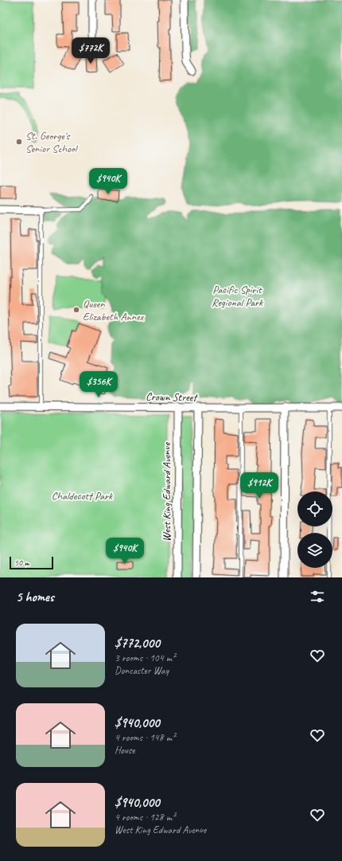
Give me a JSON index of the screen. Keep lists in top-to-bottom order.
{
  "streets": {
    "street": ["Crown Street", "West King Edward Avenue"]
  },
  "crossings": [
    ["Crown Street", "West King Edward Avenue"]
  ],
  "parks": ["Pacific Spirit Regional Park", "Chaldecott Park"],
  "places": ["St. George's Senior School", "Queen Elizabeth Annex"],
  "scale_bar": "50 m",
  "page": {
    "price": [
      "$772K",
      "$940K",
      "$356K",
      "$912K",
      "$940K"
    ],
    "scale": "50 m",
    "heading": "5 homes",
    "list": [
      {
        "name": "$772,000",
        "note": "3 rooms · 104 m² · Doncaster Way"
      },
      {
        "name": "$940,000",
        "note": "4 rooms · 148 m² · House"
      },
      {
        "name": "$940,000",
        "note": "4 rooms · 128 m² · West King Edward Avenue"
      }
    ]
  }
}
